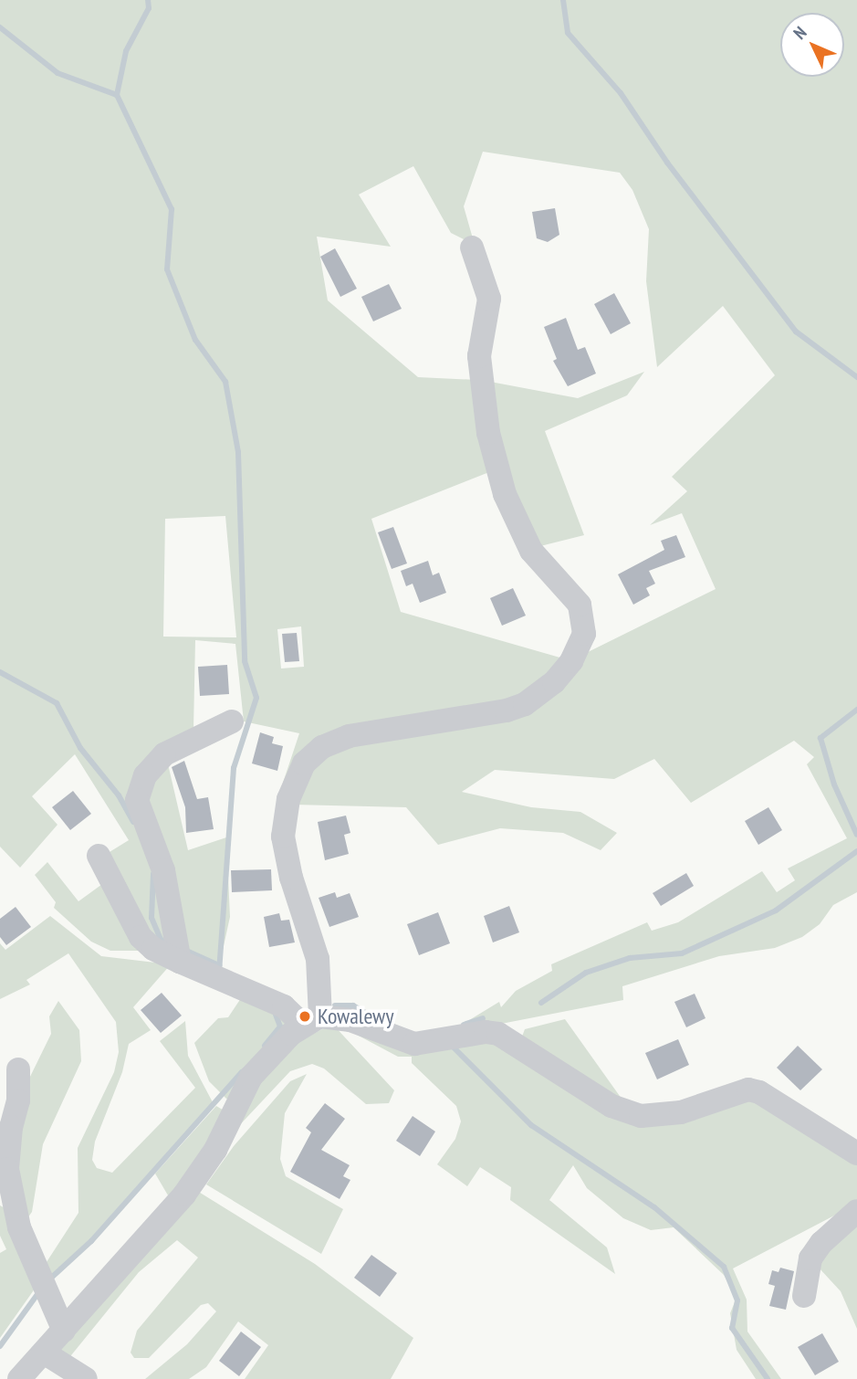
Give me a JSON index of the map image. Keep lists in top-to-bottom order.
{
  "places": ["Kowalewy"],
  "north": "top left"
}
